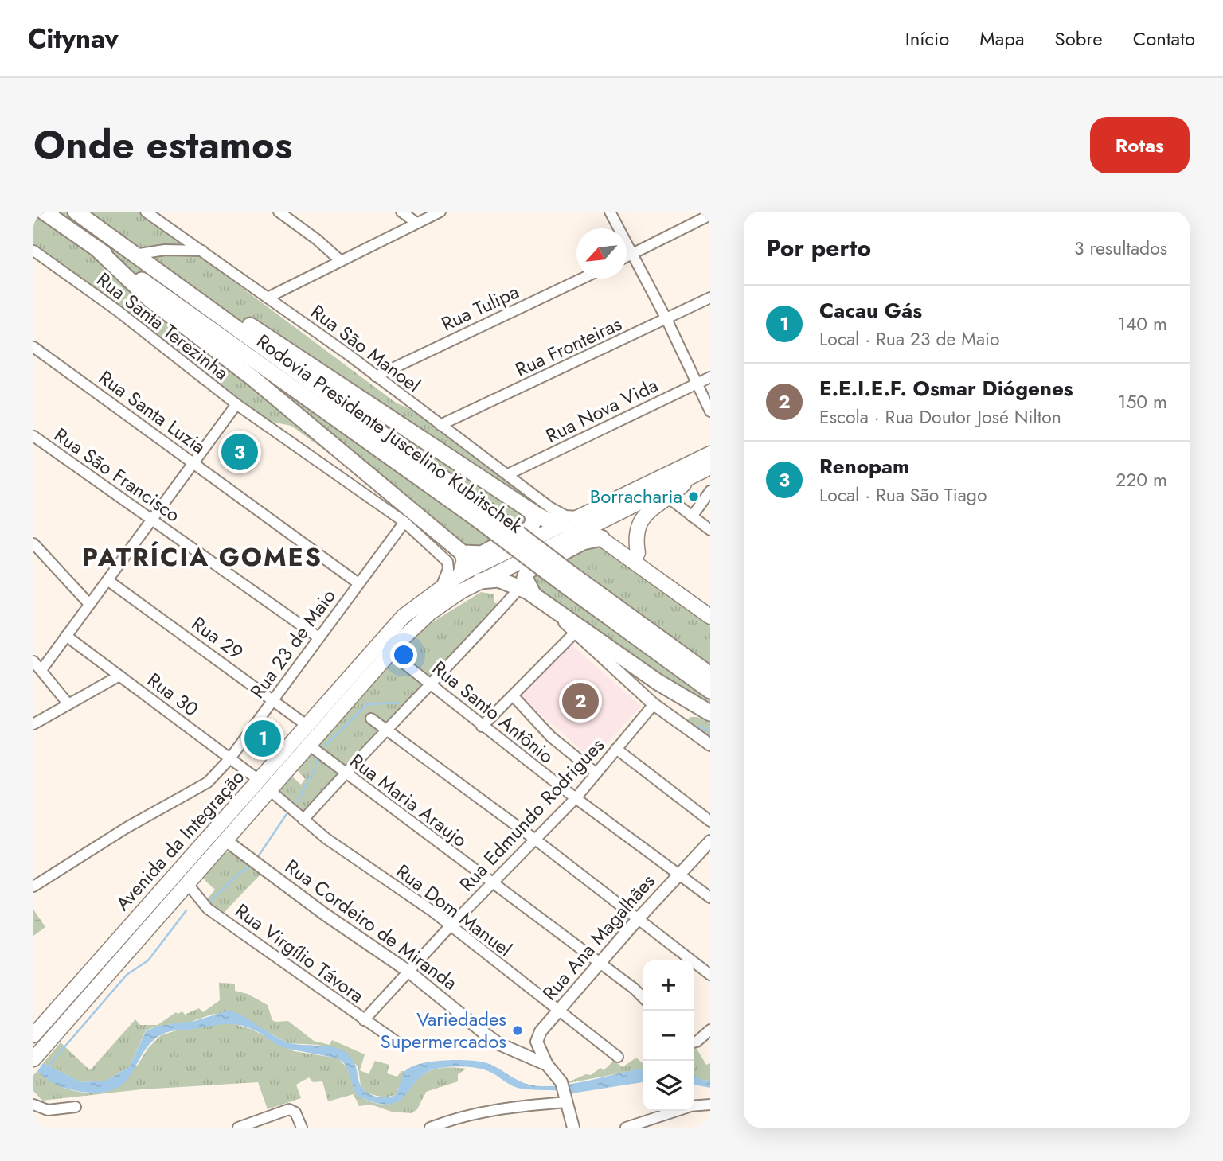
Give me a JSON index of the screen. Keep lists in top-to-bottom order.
{
  "streets": {
    "highway": ["Rodovia Presidente Juscelino Kubitschek"],
    "main road": ["Avenida da Integração"],
    "street": [
      "Rua Tulipa",
      "Rua Santa Terezinha",
      "Rua Fronteiras",
      "Rua São Manoel",
      "Rua Nova Vida",
      "Rua Santa Luzia",
      "Rua São Francisco",
      "Rua 29",
      "Rua 23 de Maio",
      "Rua 30",
      "Rua Santo Antônio",
      "Rua Maria Araujo",
      "Rua Edmundo Rodrigues",
      "Rua Dom Manuel",
      "Rua Cordeiro de Miranda",
      "Rua Ana Magalhães",
      "Rua Virgílio Távora"
    ]
  },
  "crossings": [
    ["Rua Tulipa", "Rua São Manoel"],
    ["Rua Santa Terezinha", "Rua 23 de Maio"],
    ["Rua Fronteiras", "Rua São Manoel"],
    ["Rua São Manoel", "Rua Nova Vida"],
    ["Rua São Manoel", "Avenida da Integração"],
    ["Rua Santa Luzia", "Rua 23 de Maio"],
    ["Rua São Francisco", "Rua 23 de Maio"],
    ["Rua 29", "Rua 23 de Maio"],
    ["Rua 29", "Avenida da Integração"],
    ["Rua 23 de Maio", "Rua 30"],
    ["Rua 30", "Avenida da Integração"],
    ["Rua Santo Antônio", "Rua Edmundo Rodrigues"],
    ["Rua Santo Antônio", "Avenida da Integração"],
    ["Rua Santo Antônio", "Rua Ana Magalhães"],
    ["Rua Maria Araujo", "Rua Edmundo Rodrigues"],
    ["Rua Maria Araujo", "Avenida da Integração"],
    ["Rua Maria Araujo", "Rua Ana Magalhães"],
    ["Rua Edmundo Rodrigues", "Rua Dom Manuel"],
    ["Rua Edmundo Rodrigues", "Rua Cordeiro de Miranda"],
    ["Rua Edmundo Rodrigues", "Rua Virgílio Távora"],
    ["Avenida da Integração", "Rua Dom Manuel"],
    ["Avenida da Integração", "Rua Cordeiro de Miranda"],
    ["Avenida da Integração", "Rua Virgílio Távora"],
    ["Rua Dom Manuel", "Rua Ana Magalhães"],
    ["Rua Cordeiro de Miranda", "Rua Ana Magalhães"]
  ],
  "districts": ["PATRÍCIA GOMES"],
  "places": ["Borracharia", "Variedades Supermercados"],
  "north": "bottom left",
  "page": {
    "header": "Citynav",
    "nav": [
      "Início",
      "Mapa",
      "Sobre",
      "Contato"
    ],
    "title": "Onde estamos",
    "buttons": "Rotas",
    "heading": ["Por perto", "3 resultados"],
    "list": [
      {
        "mark": "1",
        "name": "Cacau Gás",
        "note": "Local · Rua 23 de Maio",
        "value": "140 m"
      },
      {
        "mark": "2",
        "name": "E.E.I.E.F. Osmar Diógenes",
        "note": "Escola · Rua Doutor José Nilton",
        "value": "150 m"
      },
      {
        "mark": "3",
        "name": "Renopam",
        "note": "Local · Rua São Tiago",
        "value": "220 m"
      }
    ],
    "pins": ["3", "2", "1"],
    "map_buttons": ["+", "−"]
  }
}
